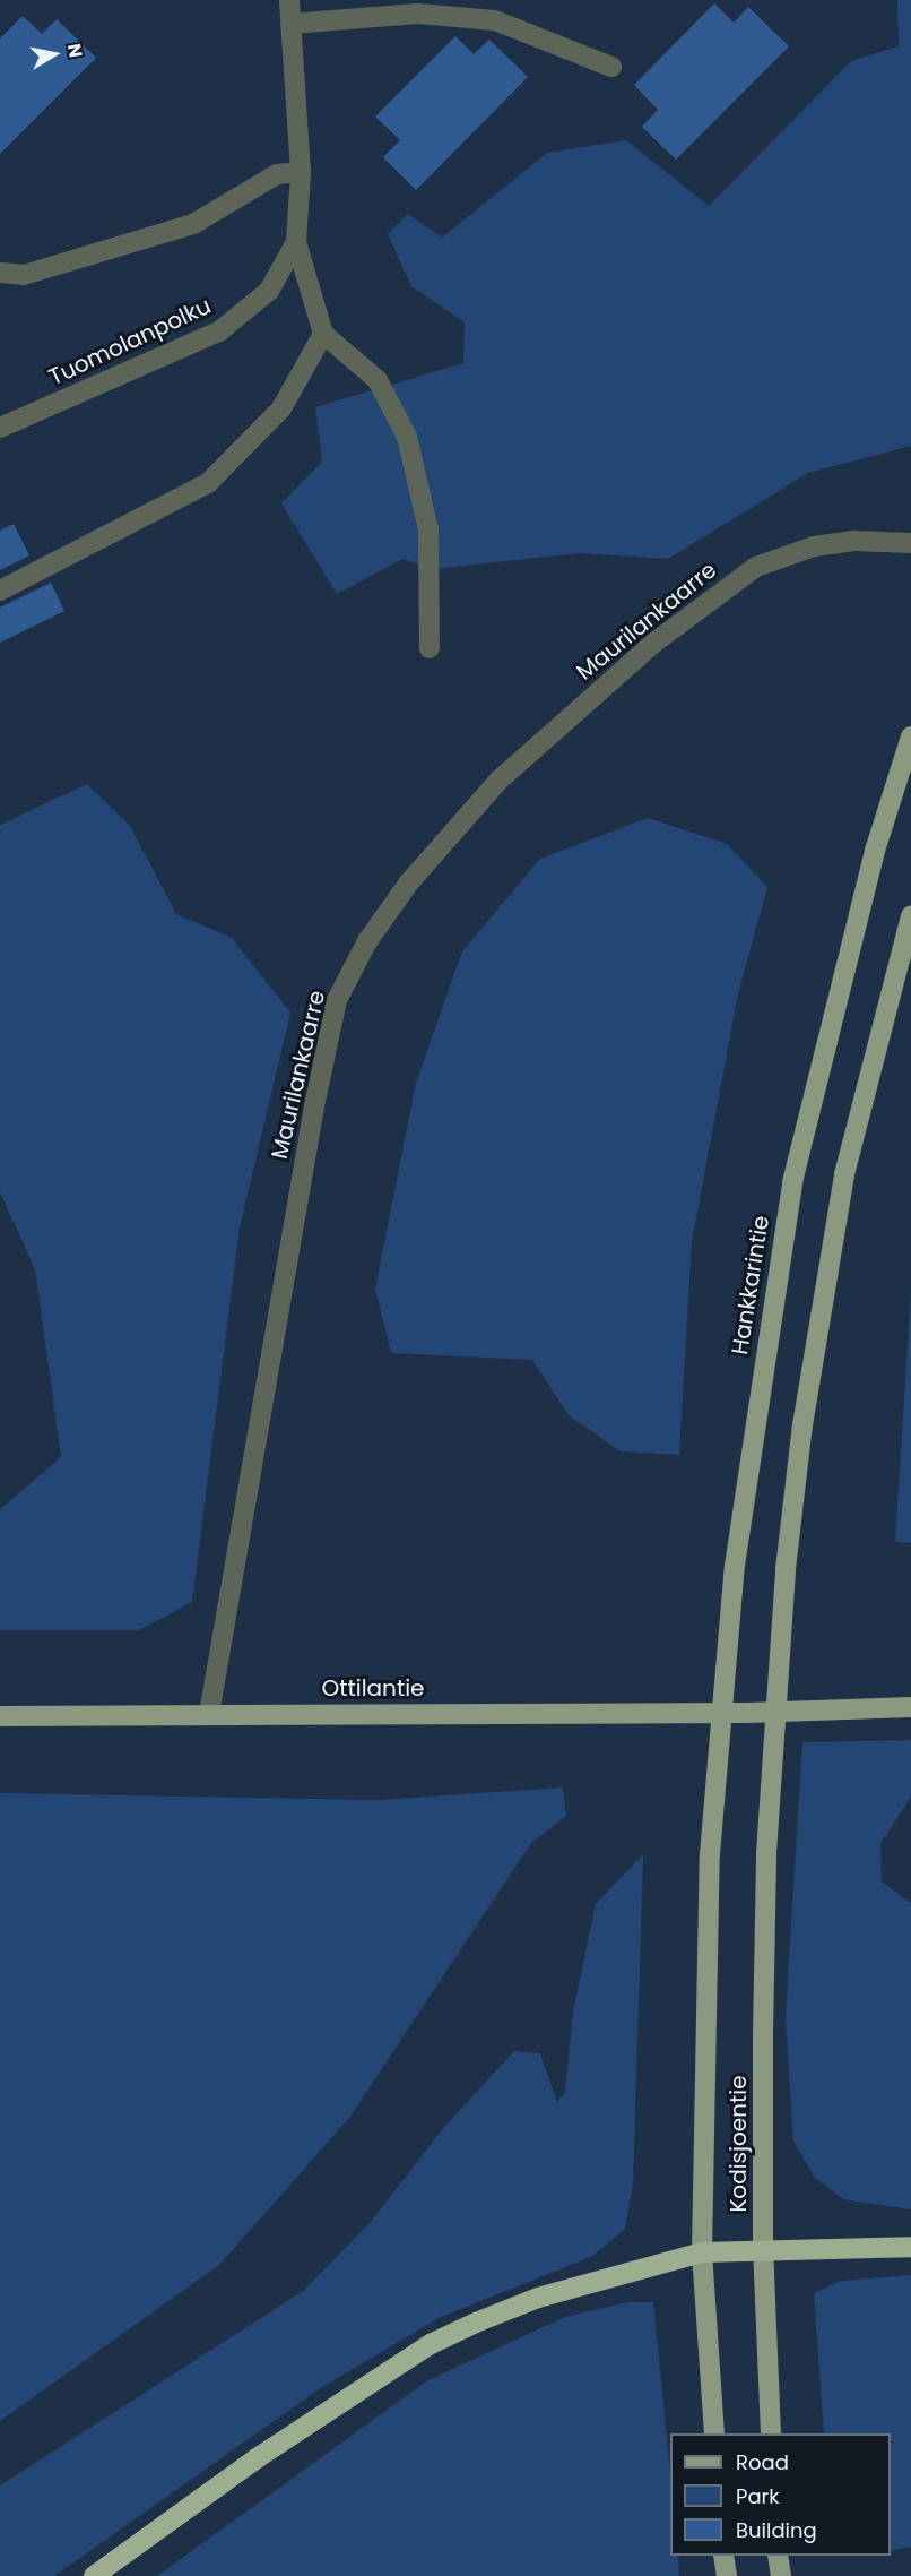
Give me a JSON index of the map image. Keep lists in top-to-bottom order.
{
  "streets": {
    "main road": ["Hankkarintie", "Ottilantie", "Kodisjoentie"],
    "street": ["Tuomolanpolku", "Maurilankaarre"]
  },
  "crossings": [
    ["Maurilankaarre", "Ottilantie"],
    ["Hankkarintie", "Kodisjoentie"]
  ],
  "legend": ["Road", "Park", "Building"],
  "north": "right"
}
